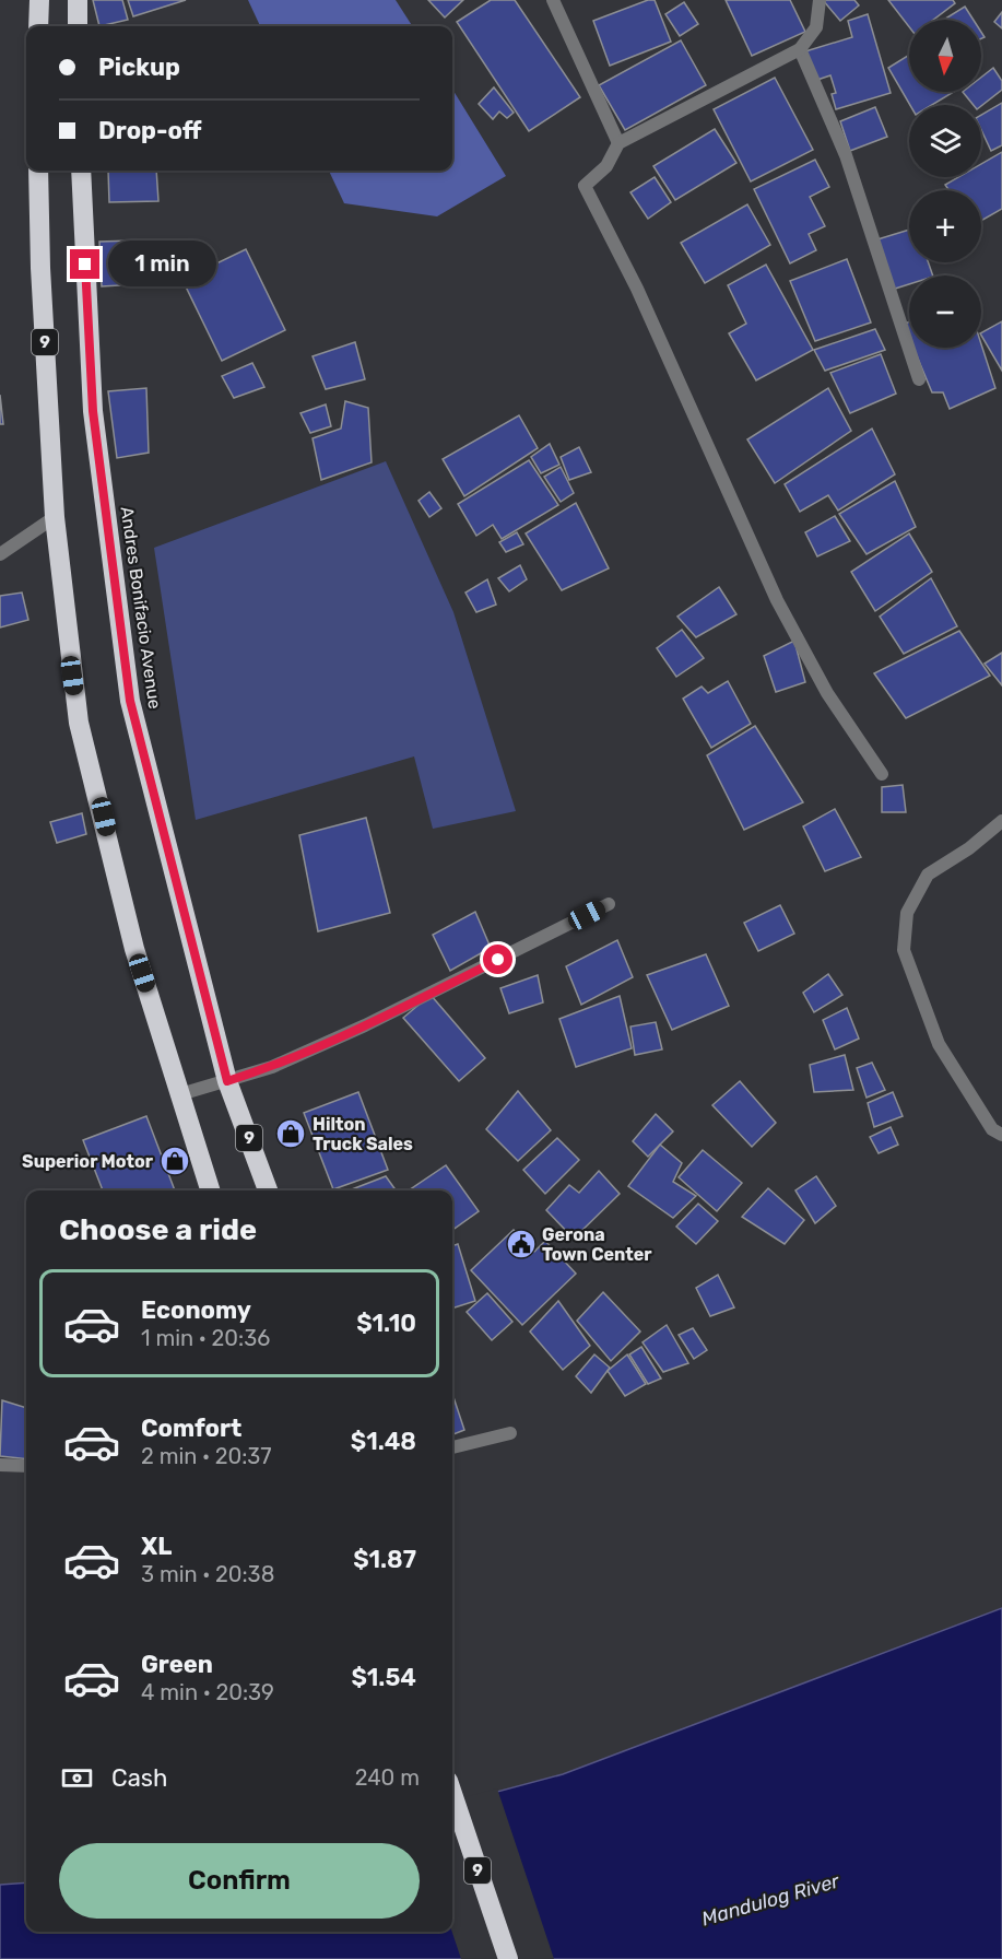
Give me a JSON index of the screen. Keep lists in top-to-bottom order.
{
  "streets": {
    "highway": ["9", "Andres Bonifacio Avenue"]
  },
  "water": ["Mandulog River"],
  "places": {
    "shop": ["Hilton Truck Sales", "Superior Motor"],
    "public building": ["Gerona Town Center"]
  },
  "north": "bottom",
  "page": {
    "map_buttons": ["+", "−"],
    "banner": ["Pickup", "Drop-off"],
    "bubble": "1 min",
    "heading": "Choose a ride",
    "list": [
      {
        "name": "Economy",
        "note": "1 min · 20:36",
        "value": "$1.10"
      },
      {
        "name": "Comfort",
        "note": "2 min · 20:37",
        "value": "$1.48"
      },
      {
        "name": "XL",
        "note": "3 min · 20:38",
        "value": "$1.87"
      },
      {
        "name": "Green",
        "note": "4 min · 20:39",
        "value": "$1.54"
      }
    ],
    "pay": ["Cash", "240 m"],
    "buttons": "Confirm"
  }
}
